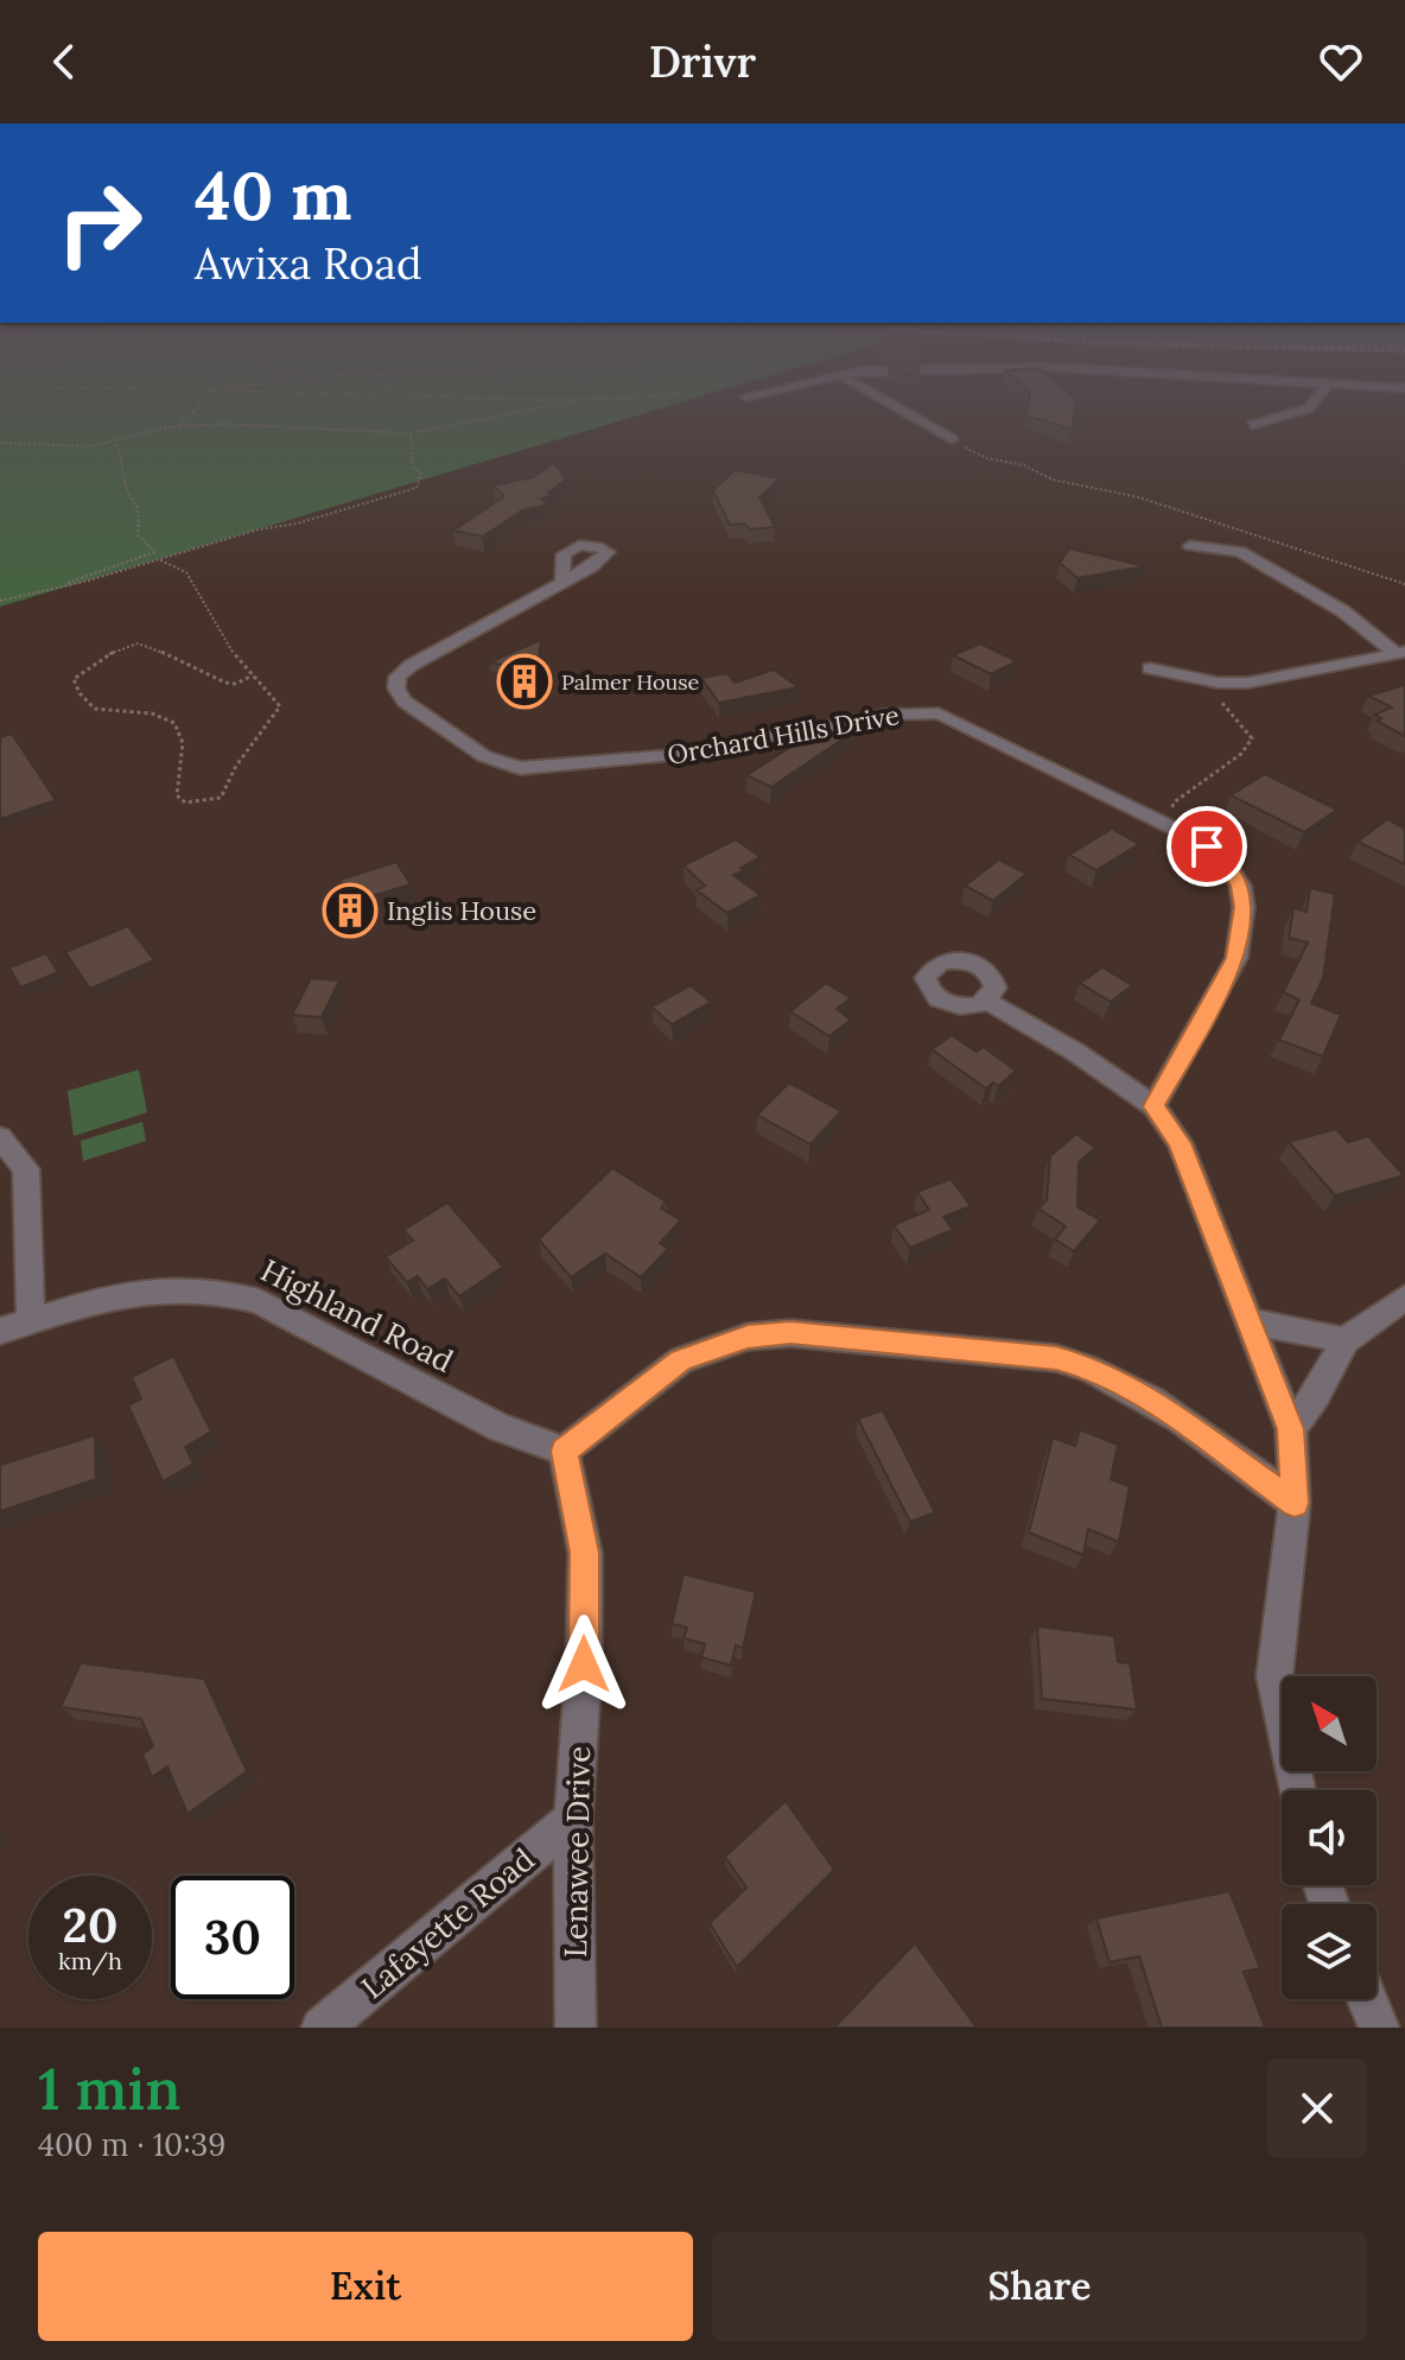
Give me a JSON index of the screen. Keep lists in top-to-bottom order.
{
  "streets": {
    "street": [
      "Orchard Hills Drive",
      "Highland Road",
      "Lenawee Drive",
      "Lafayette Road"
    ]
  },
  "crossings": [
    ["Highland Road", "Lenawee Drive"],
    ["Lenawee Drive", "Lafayette Road"]
  ],
  "places": {
    "building": ["Palmer House", "Inglis House"]
  },
  "north": "top left",
  "page": {
    "header": "Drivr",
    "turn": ["40 m", "Awixa Road"],
    "speed": "20 km/h",
    "limit": "30",
    "heading": ["1 min", "400 m · 10:39"],
    "buttons": ["Exit", "Share"]
  }
}
